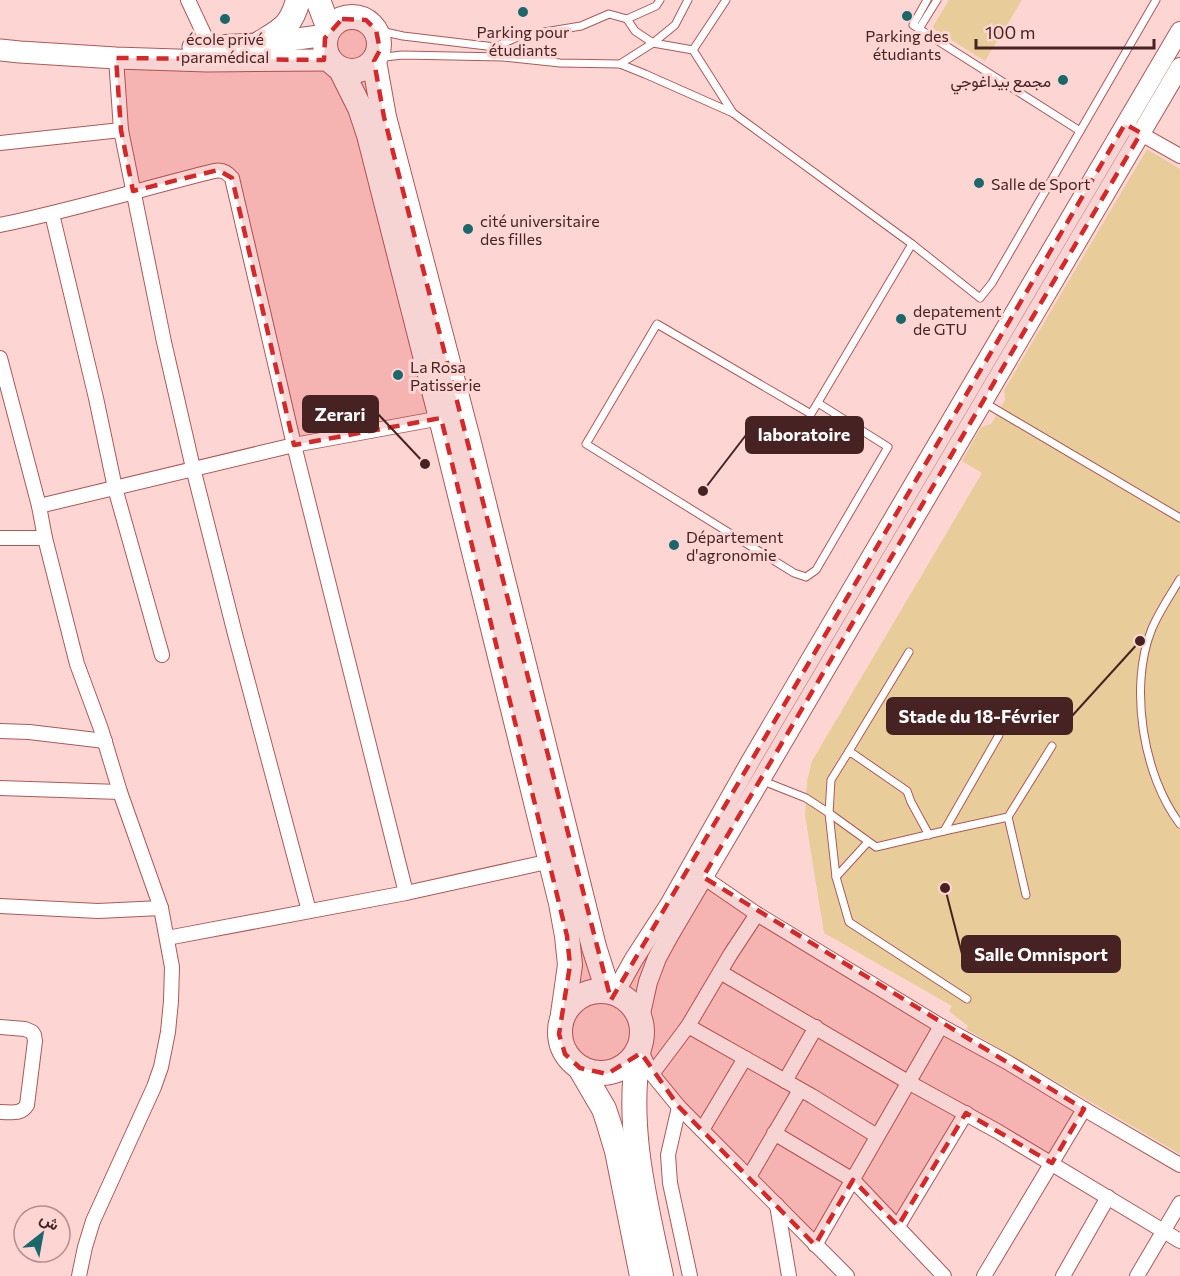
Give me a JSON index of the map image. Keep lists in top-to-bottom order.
{
  "places": [
    "Parking pour étudiants",
    "Parking des étudiants",
    "école privé paramédical",
    "مجمع بيداغوجي",
    "Salle de Sport",
    "cité universitaire des filles",
    "depatement de GTU",
    "La Rosa Patisserie",
    "Zerari",
    "laboratoire",
    "Département d'agronomie",
    "Stade du 18-Février",
    "Salle Omnisport"
  ],
  "scale_bar": "100 m",
  "north": "top right"
}
